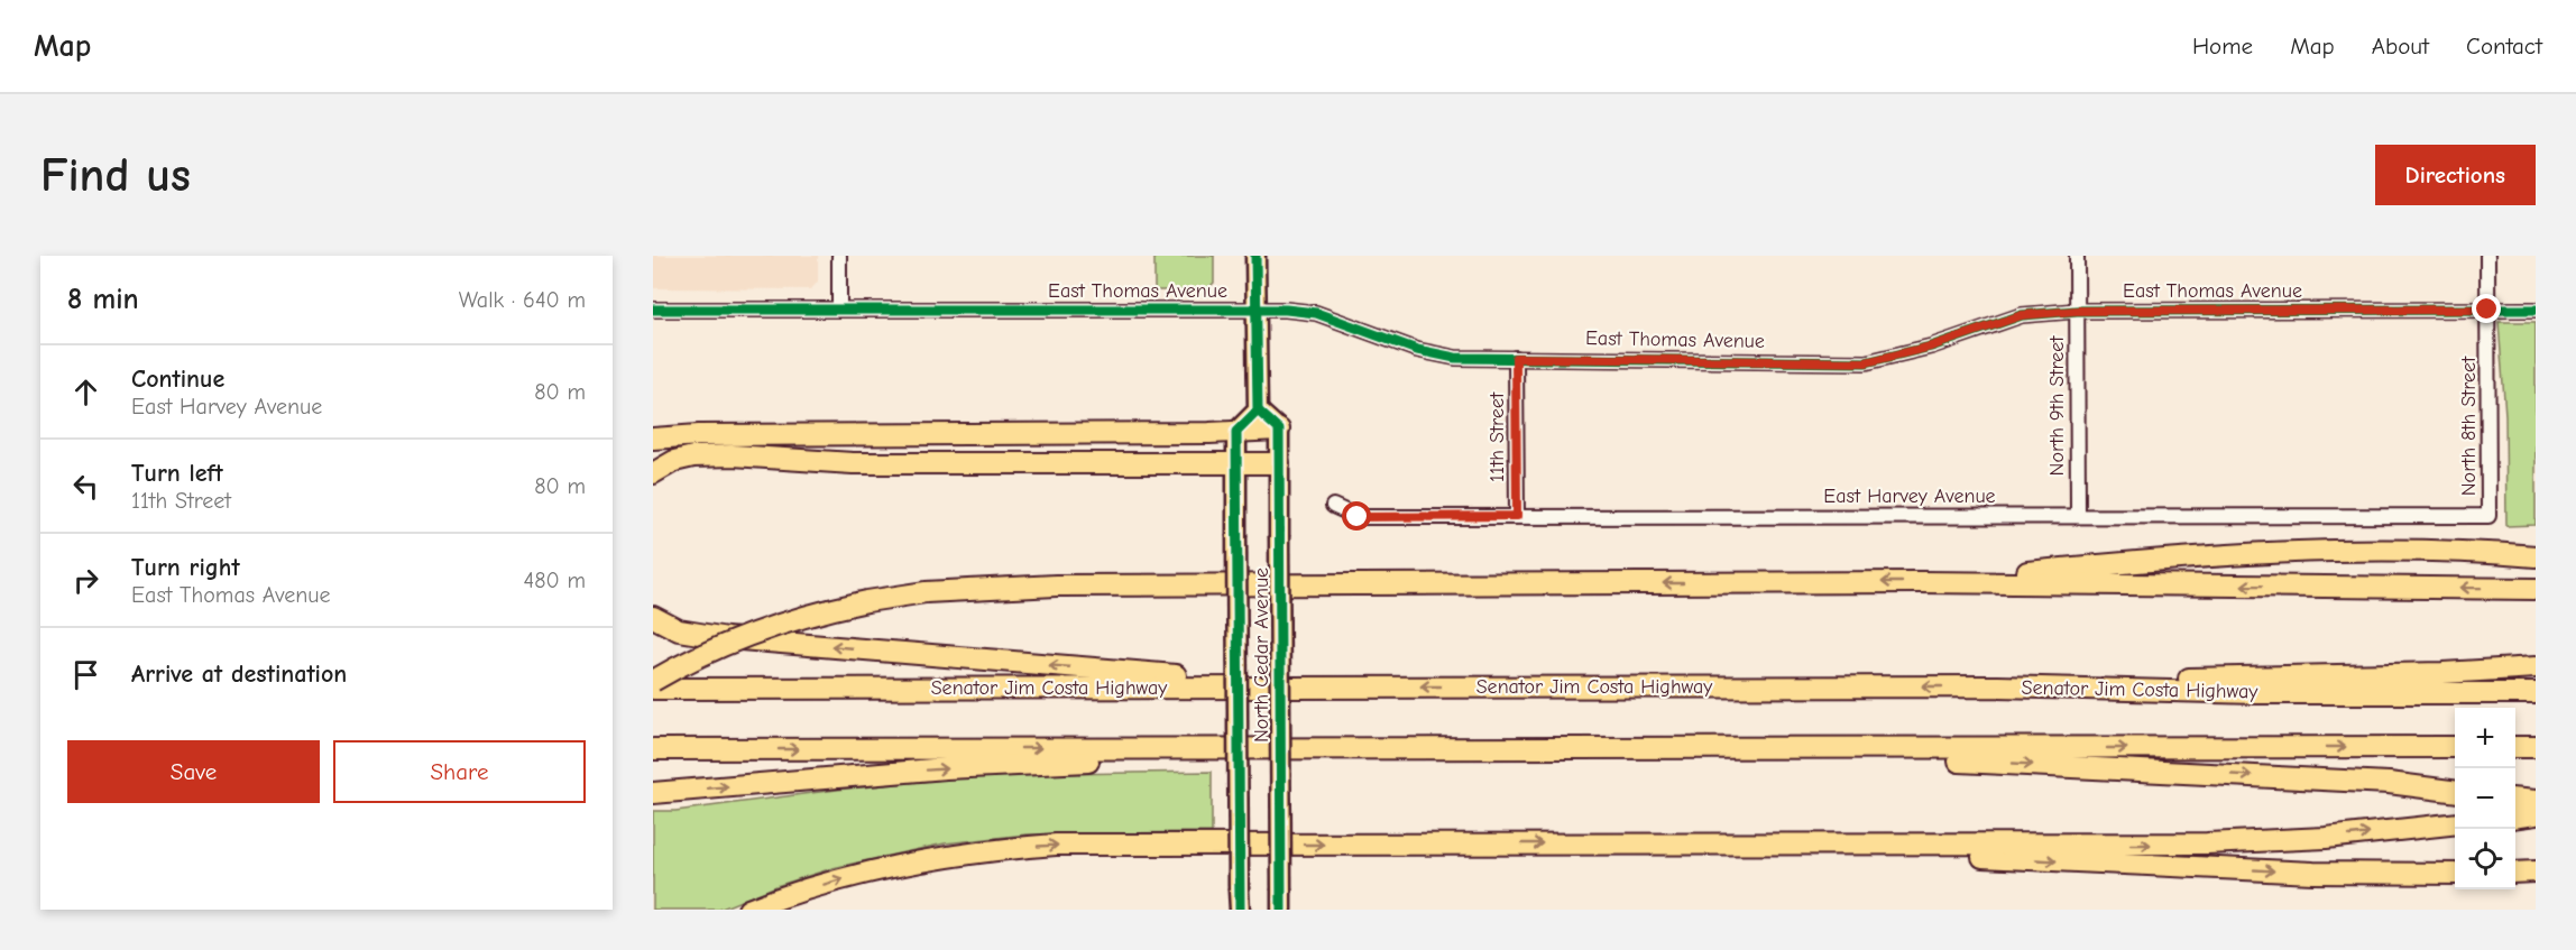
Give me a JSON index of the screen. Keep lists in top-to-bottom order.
{
  "streets": {
    "highway": ["Senator Jim Costa Highway"],
    "main road": ["North Cedar Avenue"],
    "street": [
      "East Thomas Avenue",
      "North 9th Street",
      "North 8th Street",
      "11th Street",
      "East Harvey Avenue"
    ]
  },
  "crossings": [
    ["East Thomas Avenue", "North 9th Street"],
    ["East Thomas Avenue", "North 8th Street"],
    ["East Thomas Avenue", "11th Street"],
    ["North 9th Street", "East Harvey Avenue"],
    ["North 8th Street", "East Harvey Avenue"],
    ["11th Street", "East Harvey Avenue"]
  ],
  "page": {
    "header": "Map",
    "nav": [
      "Home",
      "Map",
      "About",
      "Contact"
    ],
    "buttons": [
      "Directions",
      ["Save", "Share"]
    ],
    "title": "Find us",
    "heading": ["8 min", "Walk · 640 m"],
    "list": [
      ["Continue", "East Harvey Avenue", "80 m"],
      ["Turn left", "11th Street", "80 m"],
      ["Turn right", "East Thomas Avenue", "480 m"],
      "Arrive at destination"
    ],
    "map_buttons": ["+", "−"]
  }
}
